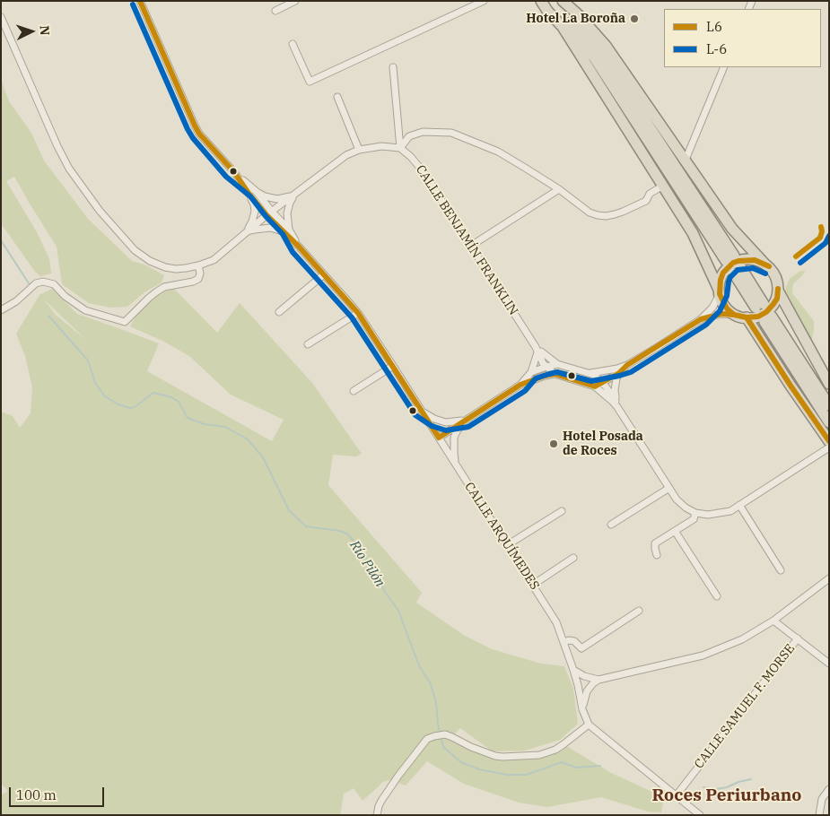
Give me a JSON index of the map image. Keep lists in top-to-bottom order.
{
  "streets": {
    "street": ["CALLE BENJAMÍN FRANKLIN", "CALLE ARQUÍMEDES", "CALLE SAMUEL F. MORSE"]
  },
  "crossings": [
    ["CALLE ARQUÍMEDES", "CALLE SAMUEL F. MORSE"]
  ],
  "districts": ["Roces Periurbano"],
  "water": ["Río Pilón"],
  "places": ["Hotel La Boroña", "Hotel Posada de Roces"],
  "lines": ["transit line L6", "transit line L-6"],
  "legend": ["L6", "L-6"],
  "scale_bar": "100 m",
  "north": "right"
}
